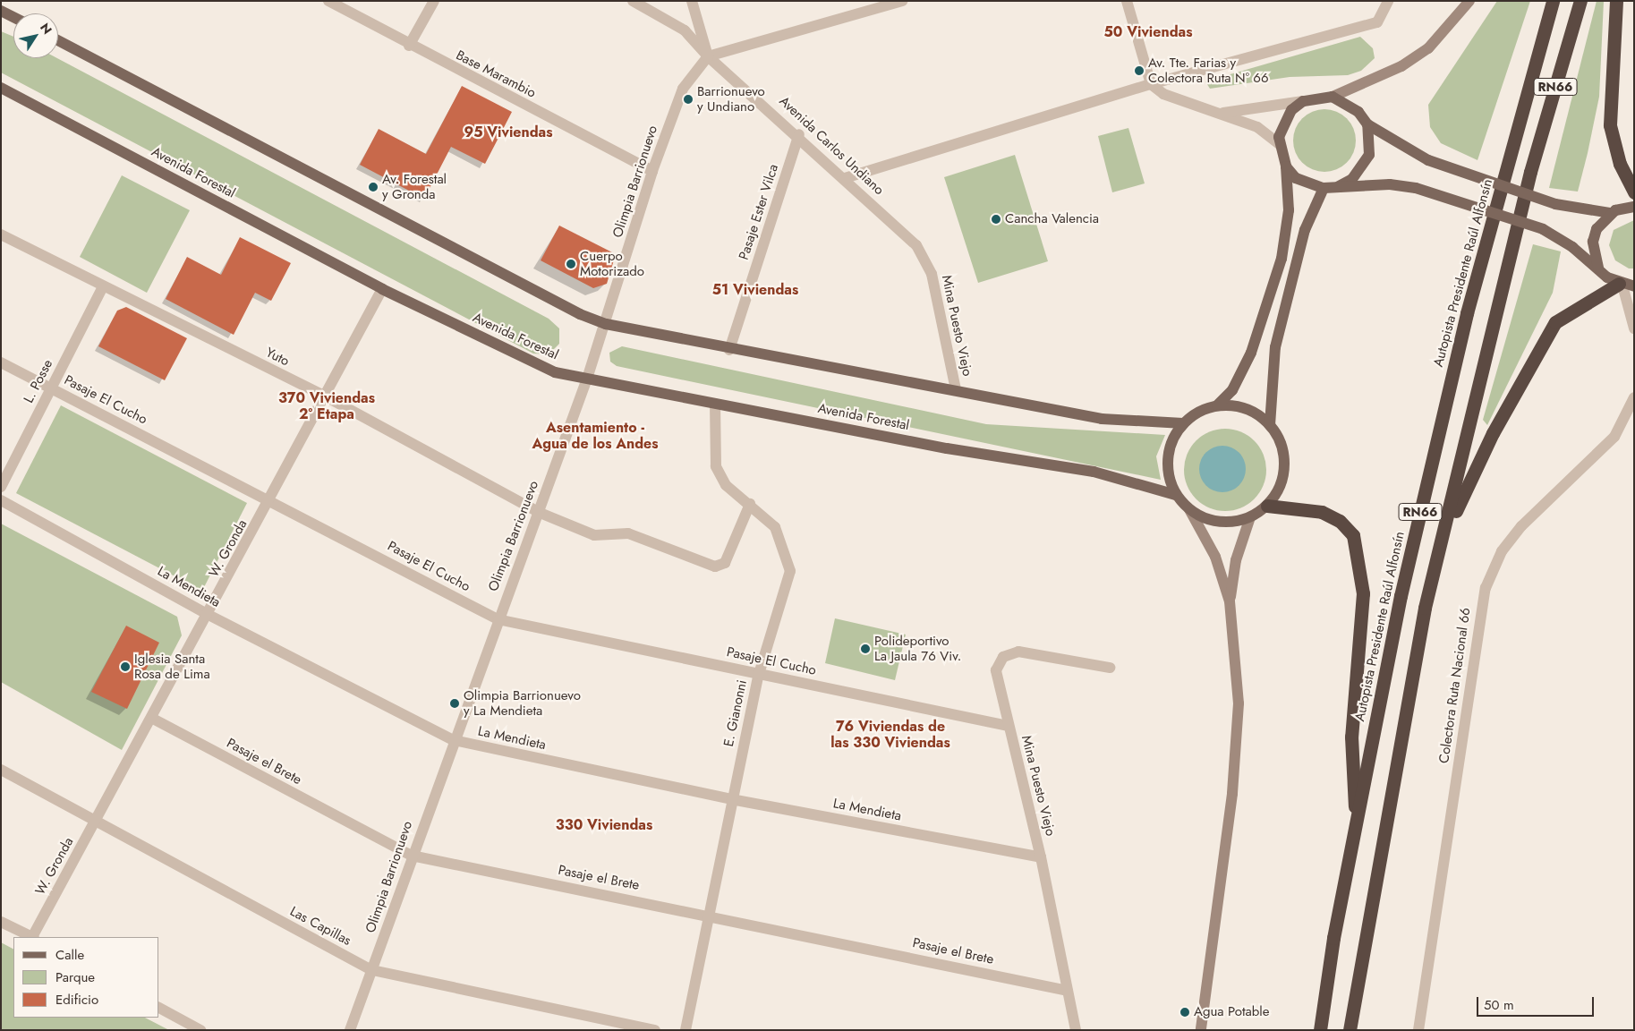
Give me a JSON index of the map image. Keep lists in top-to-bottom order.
{
  "streets": {
    "highway": ["RN66", "Autopista Presidente Raúl Alfonsín"],
    "main road": ["Avenida Forestal"],
    "street": [
      "Base Marambio",
      "Avenida Carlos Undiano",
      "Olimpia Barrionuevo",
      "Pasaje Ester Vilca",
      "Mina Puesto Viejo",
      "Yuto",
      "L. Posse",
      "Pasaje El Cucho",
      "W. Gronda",
      "La Mendieta",
      "Colectora Ruta Nacional 66",
      "E. Gianonni",
      "Pasaje el Brete",
      "Las Capillas"
    ]
  },
  "crossings": [
    ["Base Marambio", "Olimpia Barrionuevo"],
    ["Avenida Carlos Undiano", "Olimpia Barrionuevo"],
    ["Avenida Carlos Undiano", "Pasaje Ester Vilca"],
    ["Avenida Carlos Undiano", "Mina Puesto Viejo"],
    ["Avenida Forestal", "Olimpia Barrionuevo"],
    ["Avenida Forestal", "W. Gronda"],
    ["Avenida Forestal", "E. Gianonni"],
    ["Olimpia Barrionuevo", "Yuto"],
    ["Olimpia Barrionuevo", "Pasaje El Cucho"],
    ["Olimpia Barrionuevo", "La Mendieta"],
    ["Olimpia Barrionuevo", "Pasaje el Brete"],
    ["Olimpia Barrionuevo", "Las Capillas"],
    ["Mina Puesto Viejo", "Pasaje El Cucho"],
    ["Mina Puesto Viejo", "La Mendieta"],
    ["Mina Puesto Viejo", "Pasaje el Brete"],
    ["Yuto", "L. Posse"],
    ["Yuto", "W. Gronda"],
    ["Yuto", "E. Gianonni"],
    ["L. Posse", "Pasaje El Cucho"],
    ["Pasaje El Cucho", "W. Gronda"],
    ["Pasaje El Cucho", "E. Gianonni"],
    ["W. Gronda", "La Mendieta"],
    ["W. Gronda", "Pasaje el Brete"],
    ["W. Gronda", "Las Capillas"],
    ["La Mendieta", "E. Gianonni"],
    ["E. Gianonni", "Pasaje el Brete"]
  ],
  "districts": [
    "50 Viviendas",
    "95 Viviendas",
    "51 Viviendas",
    "370 Viviendas 2° Etapa",
    "Asentamiento - Agua de los Andes",
    "76 Viviendas de las 330 Viviendas",
    "330 Viviendas"
  ],
  "places": [
    "Av. Tte. Farias y Colectora Ruta N° 66",
    "Barrionuevo y Undiano",
    "Av. Forestal y Gronda",
    "Cancha Valencia",
    "Cuerpo Motorizado",
    "Polideportivo La Jaula 76 Viv.",
    "Iglesia Santa Rosa de Lima",
    "Olimpia Barrionuevo y La Mendieta",
    "Agua Potable"
  ],
  "legend": ["Calle", "Parque", "Edificio"],
  "scale_bar": "50 m",
  "north": "top right"
}
